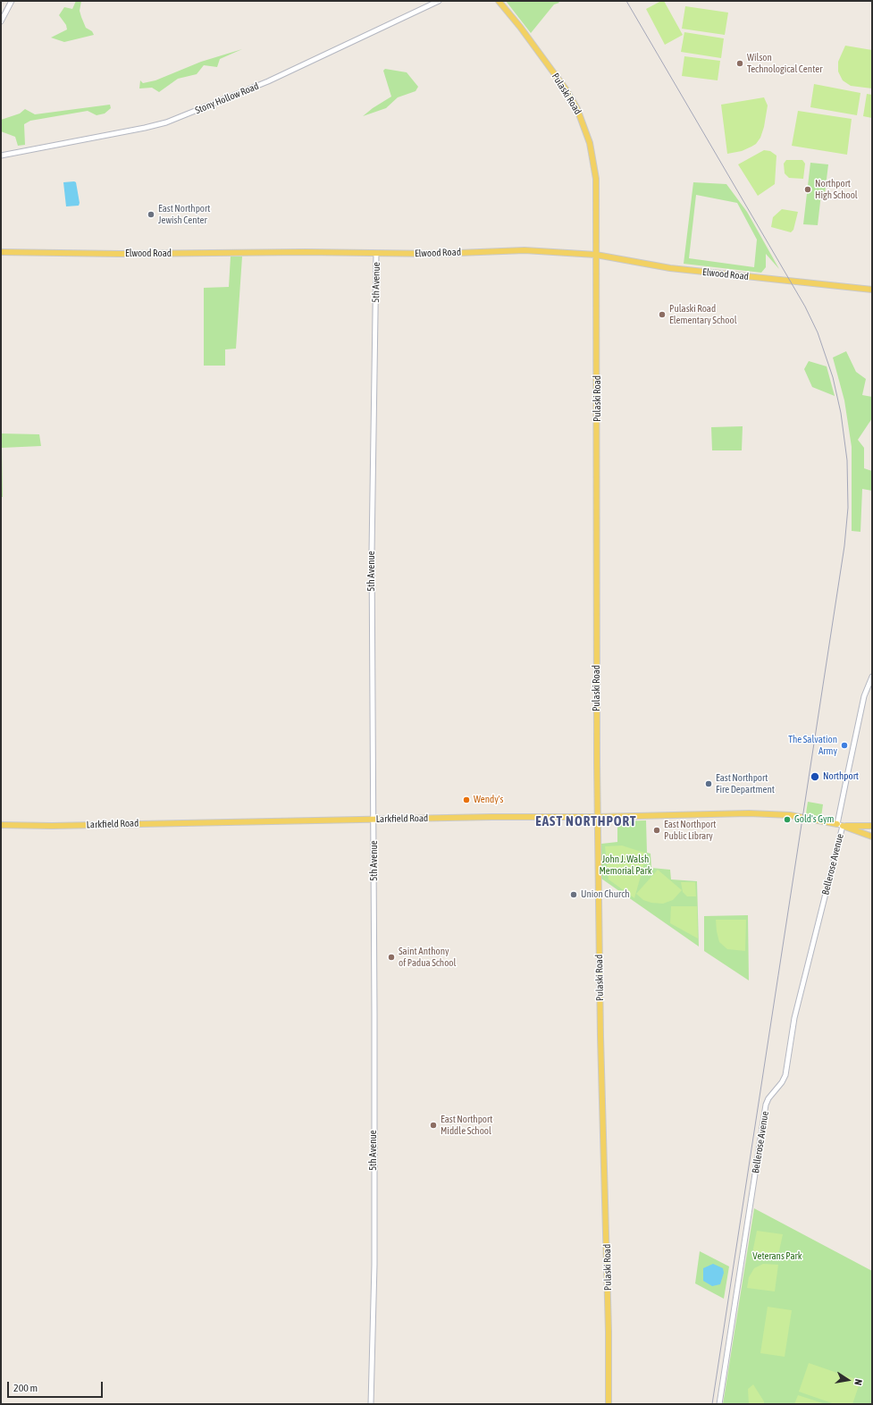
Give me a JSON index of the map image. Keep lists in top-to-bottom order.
{
  "streets": {
    "main road": ["Pulaski Road", "Elwood Road", "Larkfield Road"],
    "street": ["Stony Hollow Road", "5th Avenue", "Bellerose Avenue"]
  },
  "crossings": [
    ["Pulaski Road", "Elwood Road"],
    ["Pulaski Road", "Larkfield Road"],
    ["Elwood Road", "5th Avenue"],
    ["5th Avenue", "Larkfield Road"],
    ["Larkfield Road", "Bellerose Avenue"]
  ],
  "districts": ["EAST NORTHPORT"],
  "parks": ["John J. Walsh Memorial Park", "Veterans Park"],
  "places": [
    "Wilson Technological Center",
    "Northport High School",
    "East Northport Jewish Center",
    "Pulaski Road Elementary School",
    "The Salvation Army",
    "Northport",
    "East Northport Fire Department",
    "Wendy's",
    "Gold's Gym",
    "East Northport Public Library",
    "Union Church",
    "Saint Anthony of Padua School",
    "East Northport Middle School"
  ],
  "scale_bar": "200 m",
  "north": "right"
}
